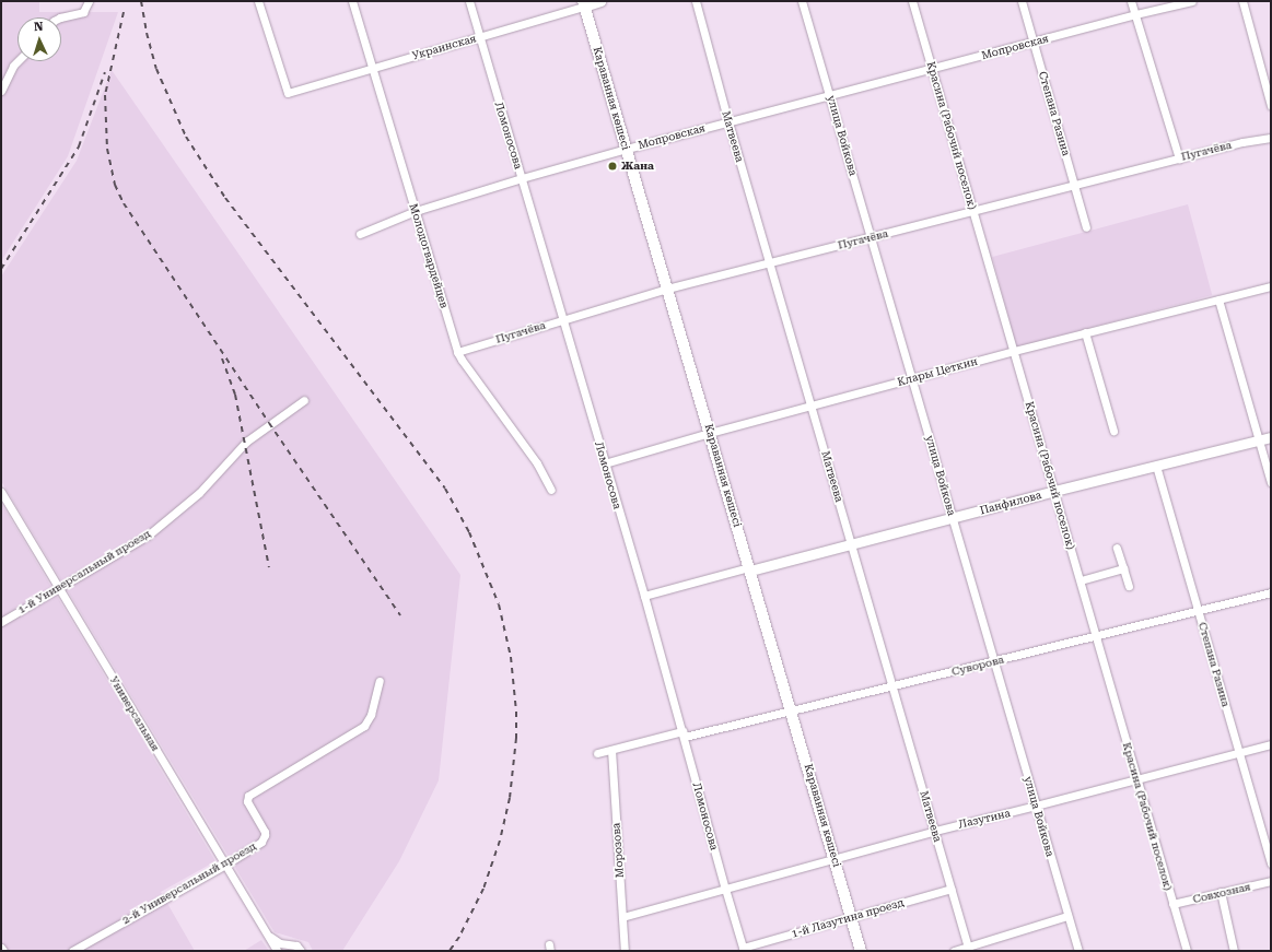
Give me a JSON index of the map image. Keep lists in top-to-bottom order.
{
  "streets": {
    "main road": ["Караванная көшесі"],
    "street": [
      "Украинская",
      "Мопровская",
      "Степана Разина",
      "Ломоносова",
      "улица Войкова",
      "Красина (Рабочий поселок)",
      "Матвеева",
      "Пугачёва",
      "Молодогвардейцев",
      "Клары Цеткин",
      "Панфилова",
      "1-й Универсальный проезд",
      "Суворова",
      "Универсальная",
      "Лазутина",
      "Морозова",
      "2-й Универсальный проезд",
      "Совхозная",
      "1-й Лазутина проезд"
    ]
  },
  "crossings": [
    ["Украинская", "Караванная көшесі"],
    ["Украинская", "Ломоносова"],
    ["Украинская", "Молодогвардейцев"],
    ["Мопровская", "Караванная көшесі"],
    ["Мопровская", "Степана Разина"],
    ["Мопровская", "Ломоносова"],
    ["Мопровская", "улица Войкова"],
    ["Мопровская", "Красина (Рабочий поселок)"],
    ["Мопровская", "Матвеева"],
    ["Мопровская", "Молодогвардейцев"],
    ["Караванная көшесі", "Пугачёва"],
    ["Караванная көшесі", "Клары Цеткин"],
    ["Караванная көшесі", "Панфилова"],
    ["Караванная көшесі", "Суворова"],
    ["Караванная көшесі", "Лазутина"],
    ["Караванная көшесі", "1-й Лазутина проезд"],
    ["Степана Разина", "Пугачёва"],
    ["Степана Разина", "Панфилова"],
    ["Степана Разина", "Суворова"],
    ["Степана Разина", "Лазутина"],
    ["Ломоносова", "Пугачёва"],
    ["Ломоносова", "Клары Цеткин"],
    ["Ломоносова", "Панфилова"],
    ["Ломоносова", "Суворова"],
    ["Ломоносова", "Лазутина"],
    ["Ломоносова", "1-й Лазутина проезд"],
    ["улица Войкова", "Пугачёва"],
    ["улица Войкова", "Клары Цеткин"],
    ["улица Войкова", "Панфилова"],
    ["улица Войкова", "Суворова"],
    ["улица Войкова", "Лазутина"],
    ["Красина (Рабочий поселок)", "Пугачёва"],
    ["Красина (Рабочий поселок)", "Клары Цеткин"],
    ["Красина (Рабочий поселок)", "Панфилова"],
    ["Красина (Рабочий поселок)", "Суворова"],
    ["Красина (Рабочий поселок)", "Лазутина"],
    ["Красина (Рабочий поселок)", "Совхозная"],
    ["Матвеева", "Пугачёва"],
    ["Матвеева", "Клары Цеткин"],
    ["Матвеева", "Панфилова"],
    ["Матвеева", "Суворова"],
    ["Матвеева", "Лазутина"],
    ["Матвеева", "1-й Лазутина проезд"],
    ["Пугачёва", "Молодогвардейцев"],
    ["1-й Универсальный проезд", "Универсальная"],
    ["Суворова", "Морозова"],
    ["Универсальная", "2-й Универсальный проезд"],
    ["Лазутина", "Морозова"]
  ],
  "places": ["Жана"],
  "north": "top"
}
